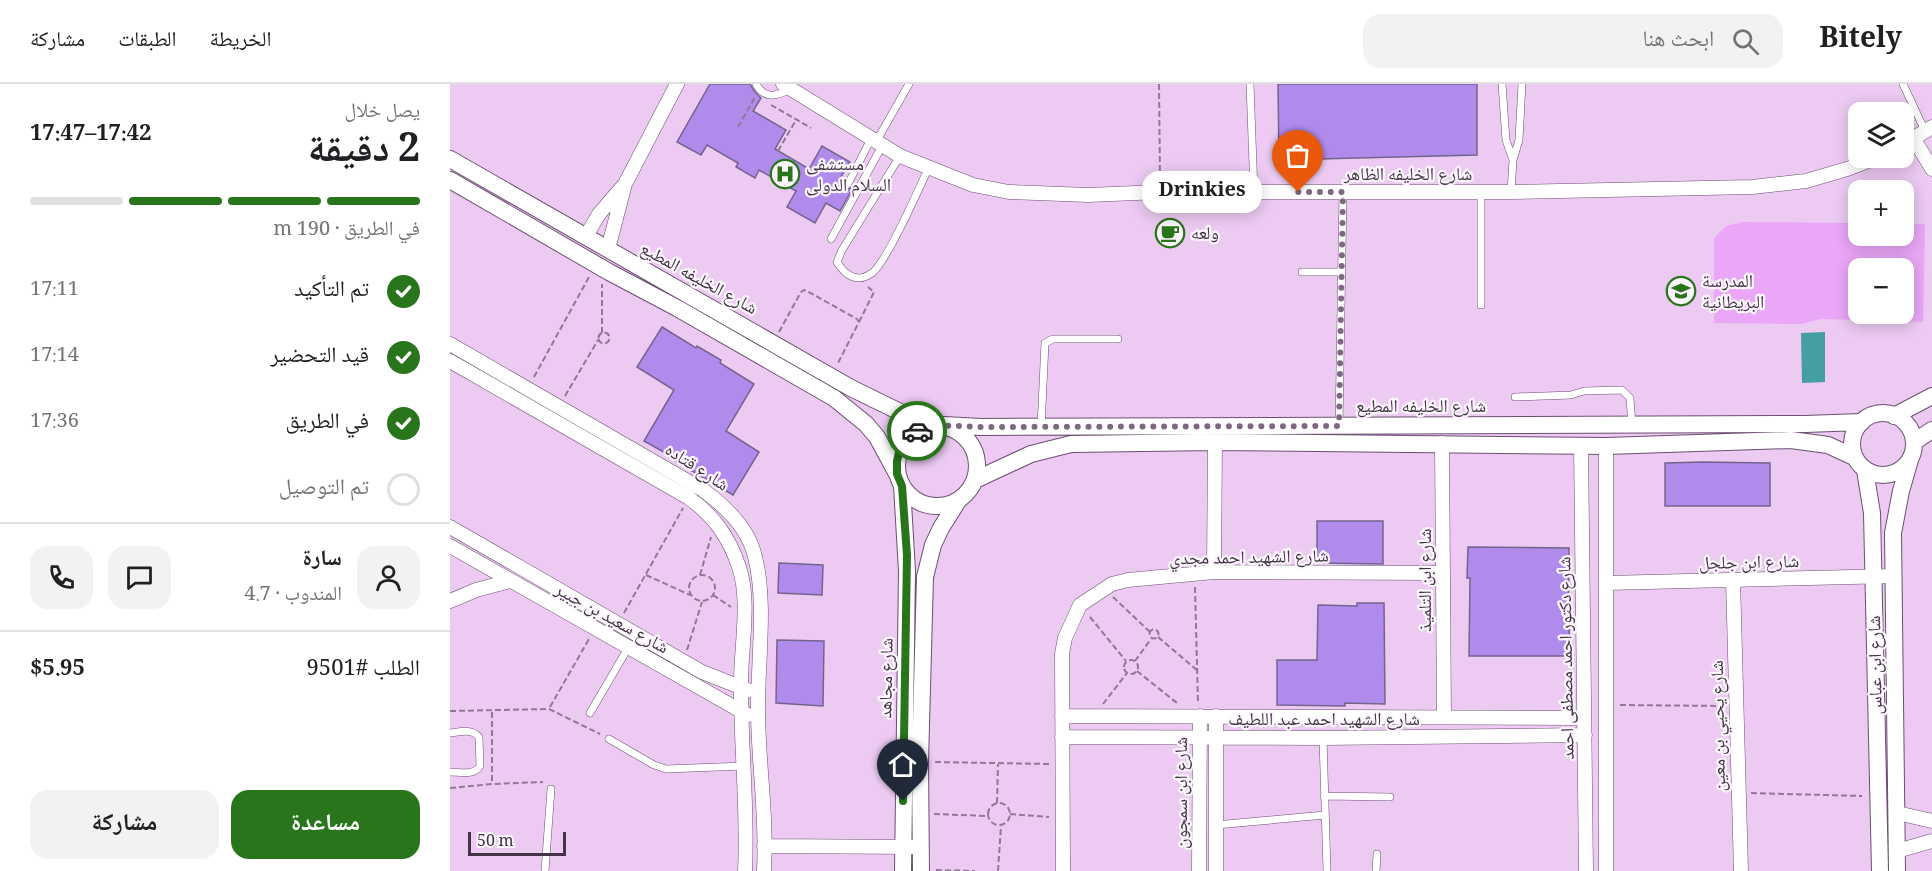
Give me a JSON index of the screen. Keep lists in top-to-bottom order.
{
  "streets": {
    "street": [
      "شارع الخليفه الظاهر",
      "شارع الخليفه المطيع",
      "شارع قتاده",
      "شارع الشهيد احمد مجدي",
      "شارع ابن جلجل",
      "شارع ابن التلميذ",
      "شارع سعيد بن جبير",
      "شارع دكتور احمد مصطفى احمد",
      "شارع ابن عباس",
      "شارع مجاهد",
      "شارع الشهيد احمد عبد اللطيف",
      "شارع يحيي بن معين",
      "شارع ابن سمجون"
    ]
  },
  "crossings": [
    ["شارع الخليفه المطيع", "شارع ابن التلميذ"],
    ["شارع الخليفه المطيع", "شارع دكتور احمد مصطفى احمد"],
    ["شارع الخليفه المطيع", "شارع ابن عباس"],
    ["شارع الخليفه المطيع", "شارع مجاهد"],
    ["شارع قتاده", "شارع سعيد بن جبير"],
    ["شارع الشهيد احمد مجدي", "شارع ابن التلميذ"],
    ["شارع ابن جلجل", "شارع دكتور احمد مصطفى احمد"],
    ["شارع ابن جلجل", "شارع ابن عباس"],
    ["شارع ابن جلجل", "شارع يحيي بن معين"],
    ["شارع ابن التلميذ", "شارع الشهيد احمد عبد اللطيف"],
    ["شارع دكتور احمد مصطفى احمد", "شارع الشهيد احمد عبد اللطيف"],
    ["شارع الشهيد احمد عبد اللطيف", "شارع ابن سمجون"]
  ],
  "places": {
    "hospital": ["مستشفى السلام الدولى"],
    "other": ["Drinkies"],
    "cafe": ["ولعه"],
    "school or university": ["المدرسة البريطانية"]
  },
  "scale_bar": "50 m",
  "page": {
    "header": "Bitely",
    "search": "ابحث هنا",
    "nav": ["الخريطة", "الطبقات", "مشاركة"],
    "heading": ["2 دقيقة", "يصل خلال", "17:42–17:47"],
    "panel": [
      "سارة",
      "المندوب · 4.7",
      "الطلب #9501",
      "$5.95"
    ],
    "map_buttons": ["+", "−"],
    "bubble": "Drinkies",
    "bar": "في الطريق · 190 m",
    "list": [
      ["تم التأكيد", "17:11"],
      ["قيد التحضير", "17:14"],
      ["في الطريق", "17:36"],
      "تم التوصيل"
    ],
    "buttons": ["مساعدة", "مشاركة"],
    "scale": "50 m"
  }
}
